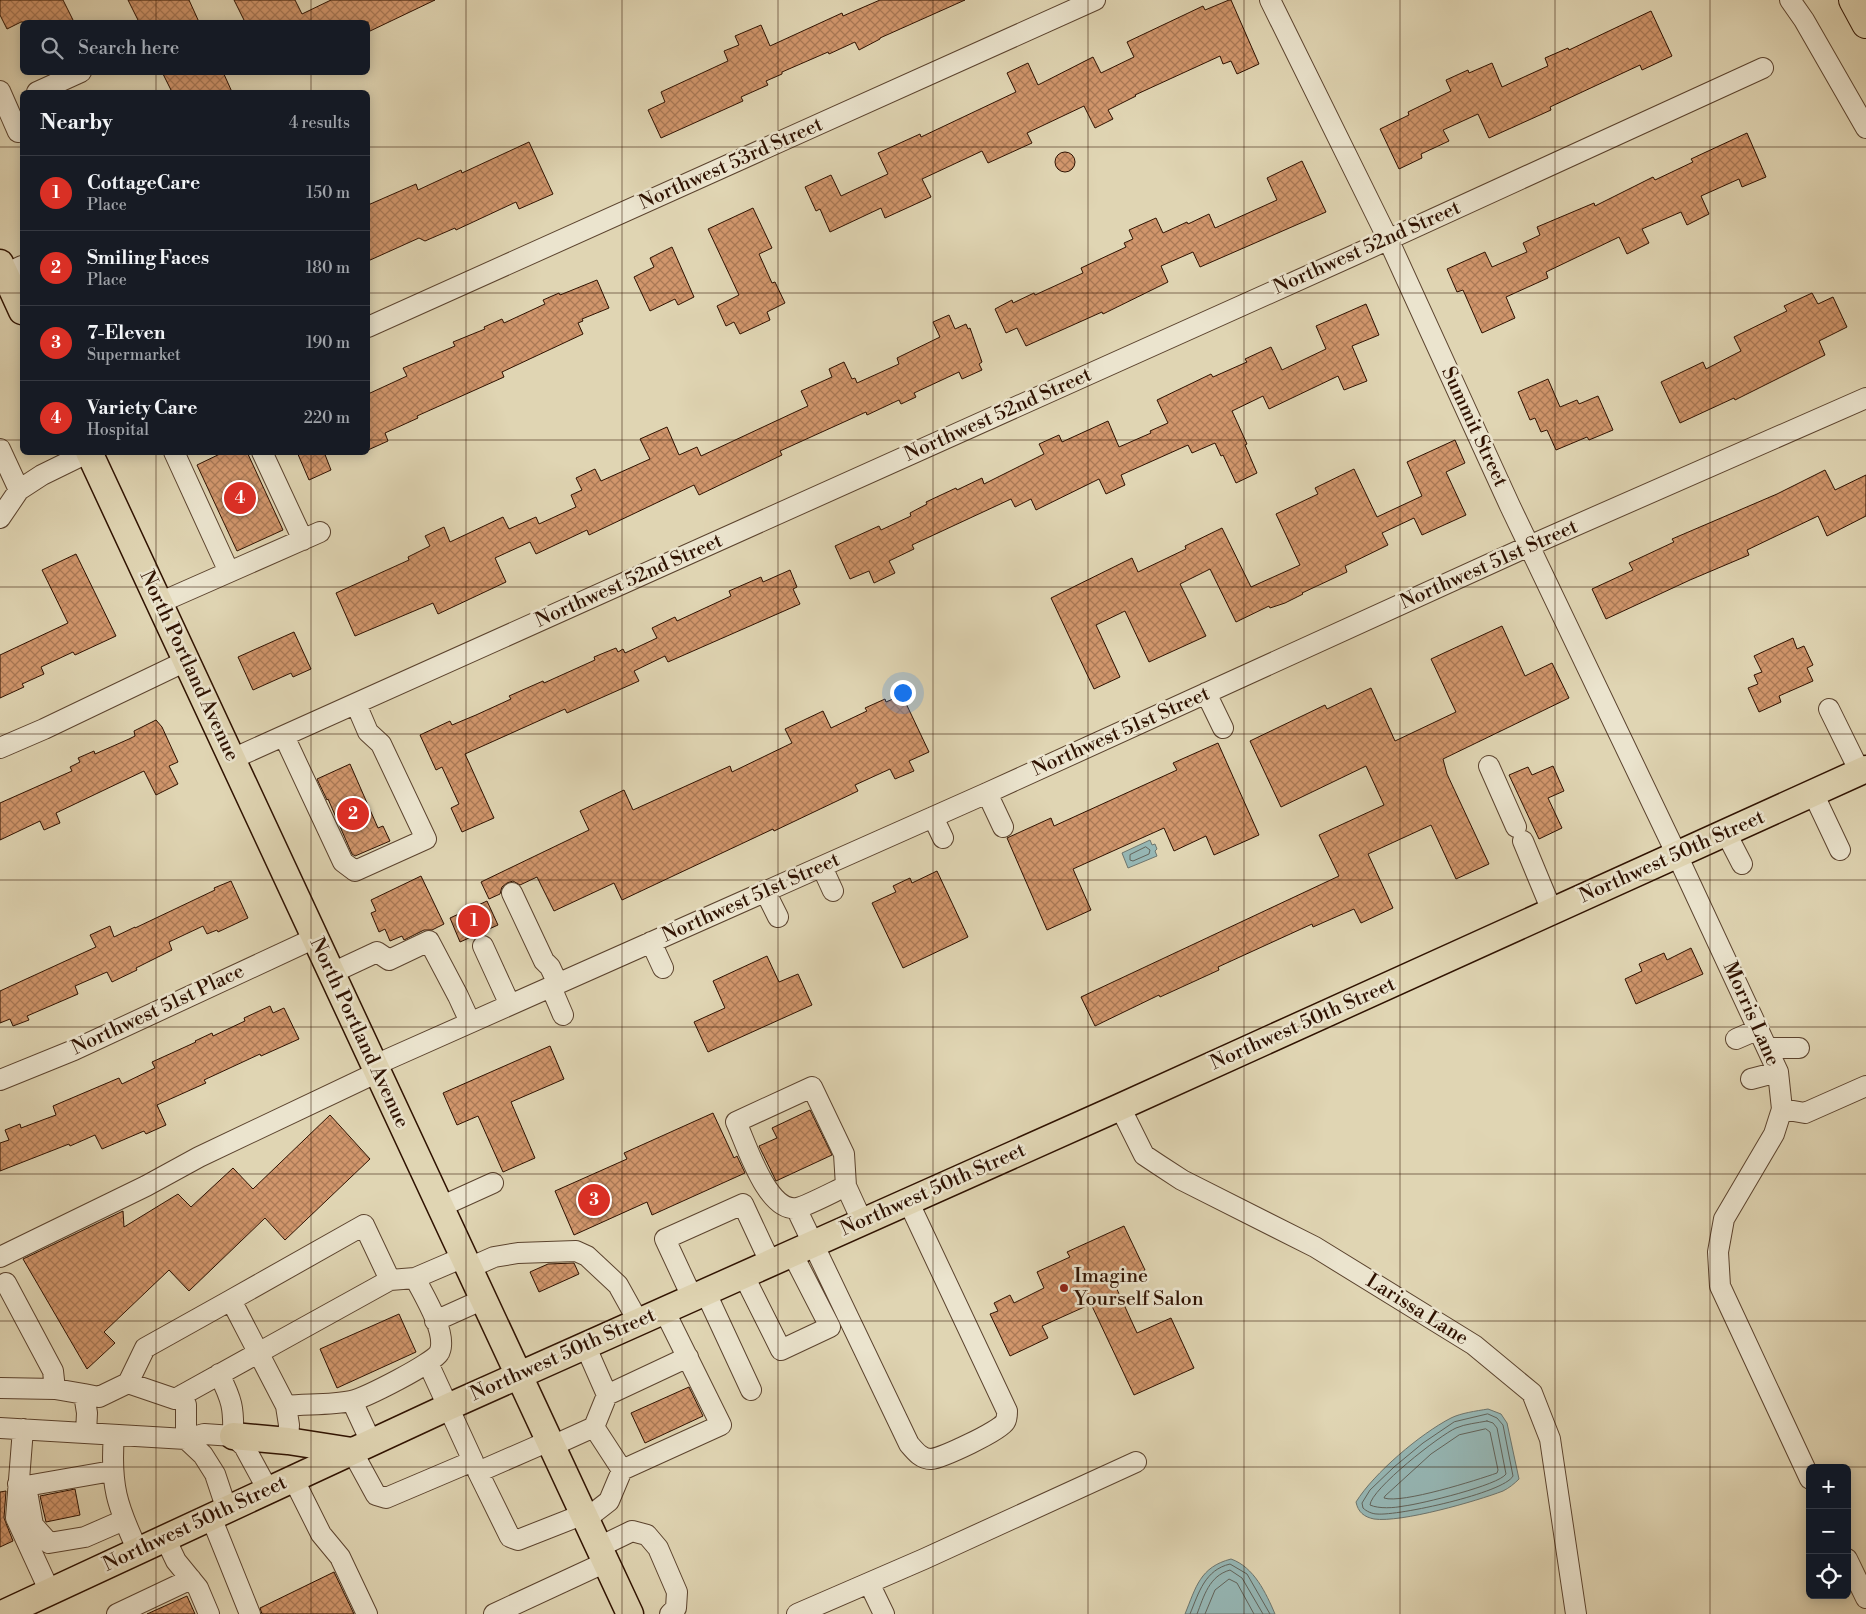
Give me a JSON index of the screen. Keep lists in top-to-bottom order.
{
  "streets": {
    "main road": ["North Portland Avenue", "Northwest 50th Street"],
    "street": [
      "Northwest 53rd Street",
      "Northwest 52nd Street",
      "Summit Street",
      "Northwest 51st Street",
      "Northwest 51st Place",
      "Morris Lane",
      "Larissa Lane"
    ]
  },
  "crossings": [
    ["Northwest 52nd Street", "Summit Street"],
    ["Northwest 52nd Street", "North Portland Avenue"],
    ["Summit Street", "Northwest 51st Street"],
    ["Summit Street", "Northwest 50th Street"],
    ["Summit Street", "Morris Lane"],
    ["Northwest 51st Street", "North Portland Avenue"],
    ["North Portland Avenue", "Northwest 50th Street"],
    ["North Portland Avenue", "Northwest 51st Place"],
    ["Northwest 50th Street", "Morris Lane"],
    ["Northwest 50th Street", "Larissa Lane"]
  ],
  "places": ["Imagine Yourself Salon"],
  "page": {
    "search": "Search here",
    "heading": ["Nearby", "4 results"],
    "list": [
      {
        "mark": "1",
        "name": "CottageCare",
        "note": "Place",
        "value": "150 m"
      },
      {
        "mark": "2",
        "name": "Smiling Faces",
        "note": "Place",
        "value": "180 m"
      },
      {
        "mark": "3",
        "name": "7-Eleven",
        "note": "Supermarket",
        "value": "190 m"
      },
      {
        "mark": "4",
        "name": "Variety Care",
        "note": "Hospital",
        "value": "220 m"
      }
    ],
    "pins": [
      "4",
      "2",
      "1",
      "3"
    ],
    "map_buttons": ["+", "−"]
  }
}
